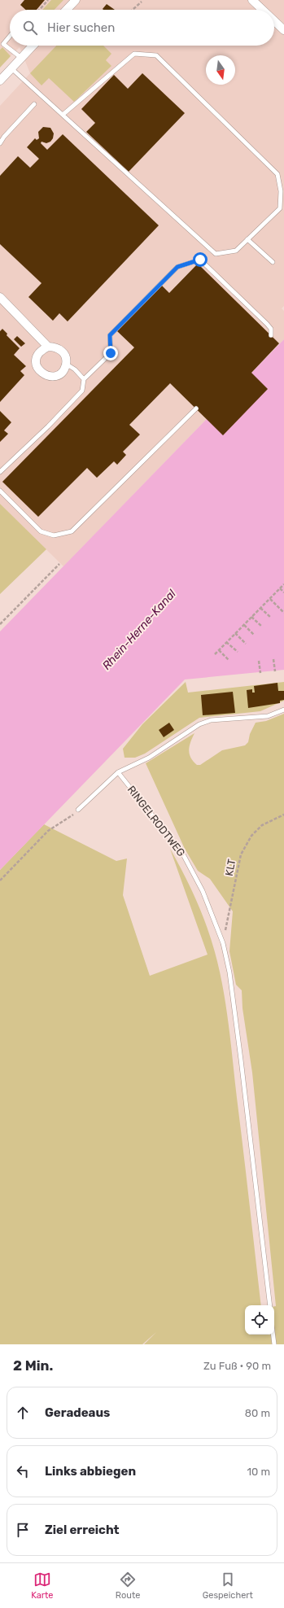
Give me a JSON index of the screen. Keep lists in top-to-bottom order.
{
  "streets": {
    "lane": ["RINGELRODTWEG"],
    "path": ["KLT"]
  },
  "crossings": [
    ["RINGELRODTWEG", "KLT"]
  ],
  "water": ["Rhein-Herne-Kanal"],
  "north": "bottom",
  "page": {
    "search": "Hier suchen",
    "heading": ["2 Min.", "Zu Fuß · 90 m"],
    "list": [
      ["Geradeaus", "80 m"],
      ["Links abbiegen", "10 m"],
      "Ziel erreicht"
    ],
    "nav": ["Karte", "Route", "Gespeichert"]
  }
}
